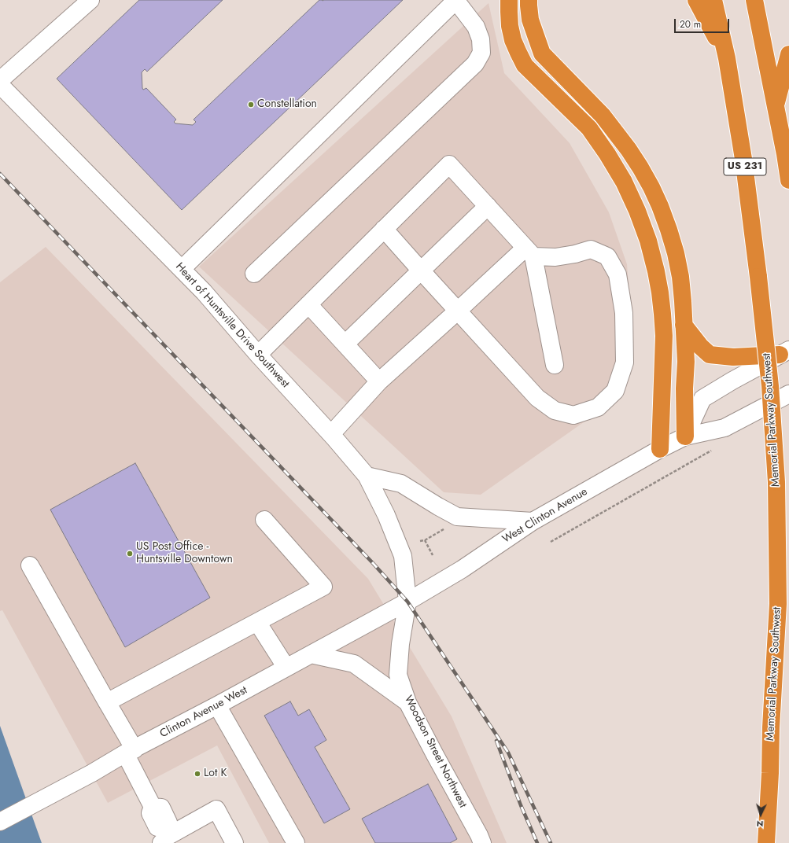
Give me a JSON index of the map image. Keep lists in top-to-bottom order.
{
  "streets": {
    "highway": ["US 231", "Memorial Parkway Southwest"],
    "street": [
      "Heart of Huntsville Drive Southwest",
      "West Clinton Avenue",
      "Clinton Avenue West",
      "Woodson Street Northwest"
    ]
  },
  "crossings": [
    ["Heart of Huntsville Drive Southwest", "West Clinton Avenue"],
    ["Heart of Huntsville Drive Southwest", "Clinton Avenue West"],
    ["Heart of Huntsville Drive Southwest", "Woodson Street Northwest"],
    ["West Clinton Avenue", "Clinton Avenue West"],
    ["West Clinton Avenue", "Woodson Street Northwest"],
    ["Clinton Avenue West", "Woodson Street Northwest"]
  ],
  "places": ["Constellation", "US Post Office - Huntsville Downtown", "Lot K"],
  "scale_bar": "20 m",
  "north": "bottom"
}
